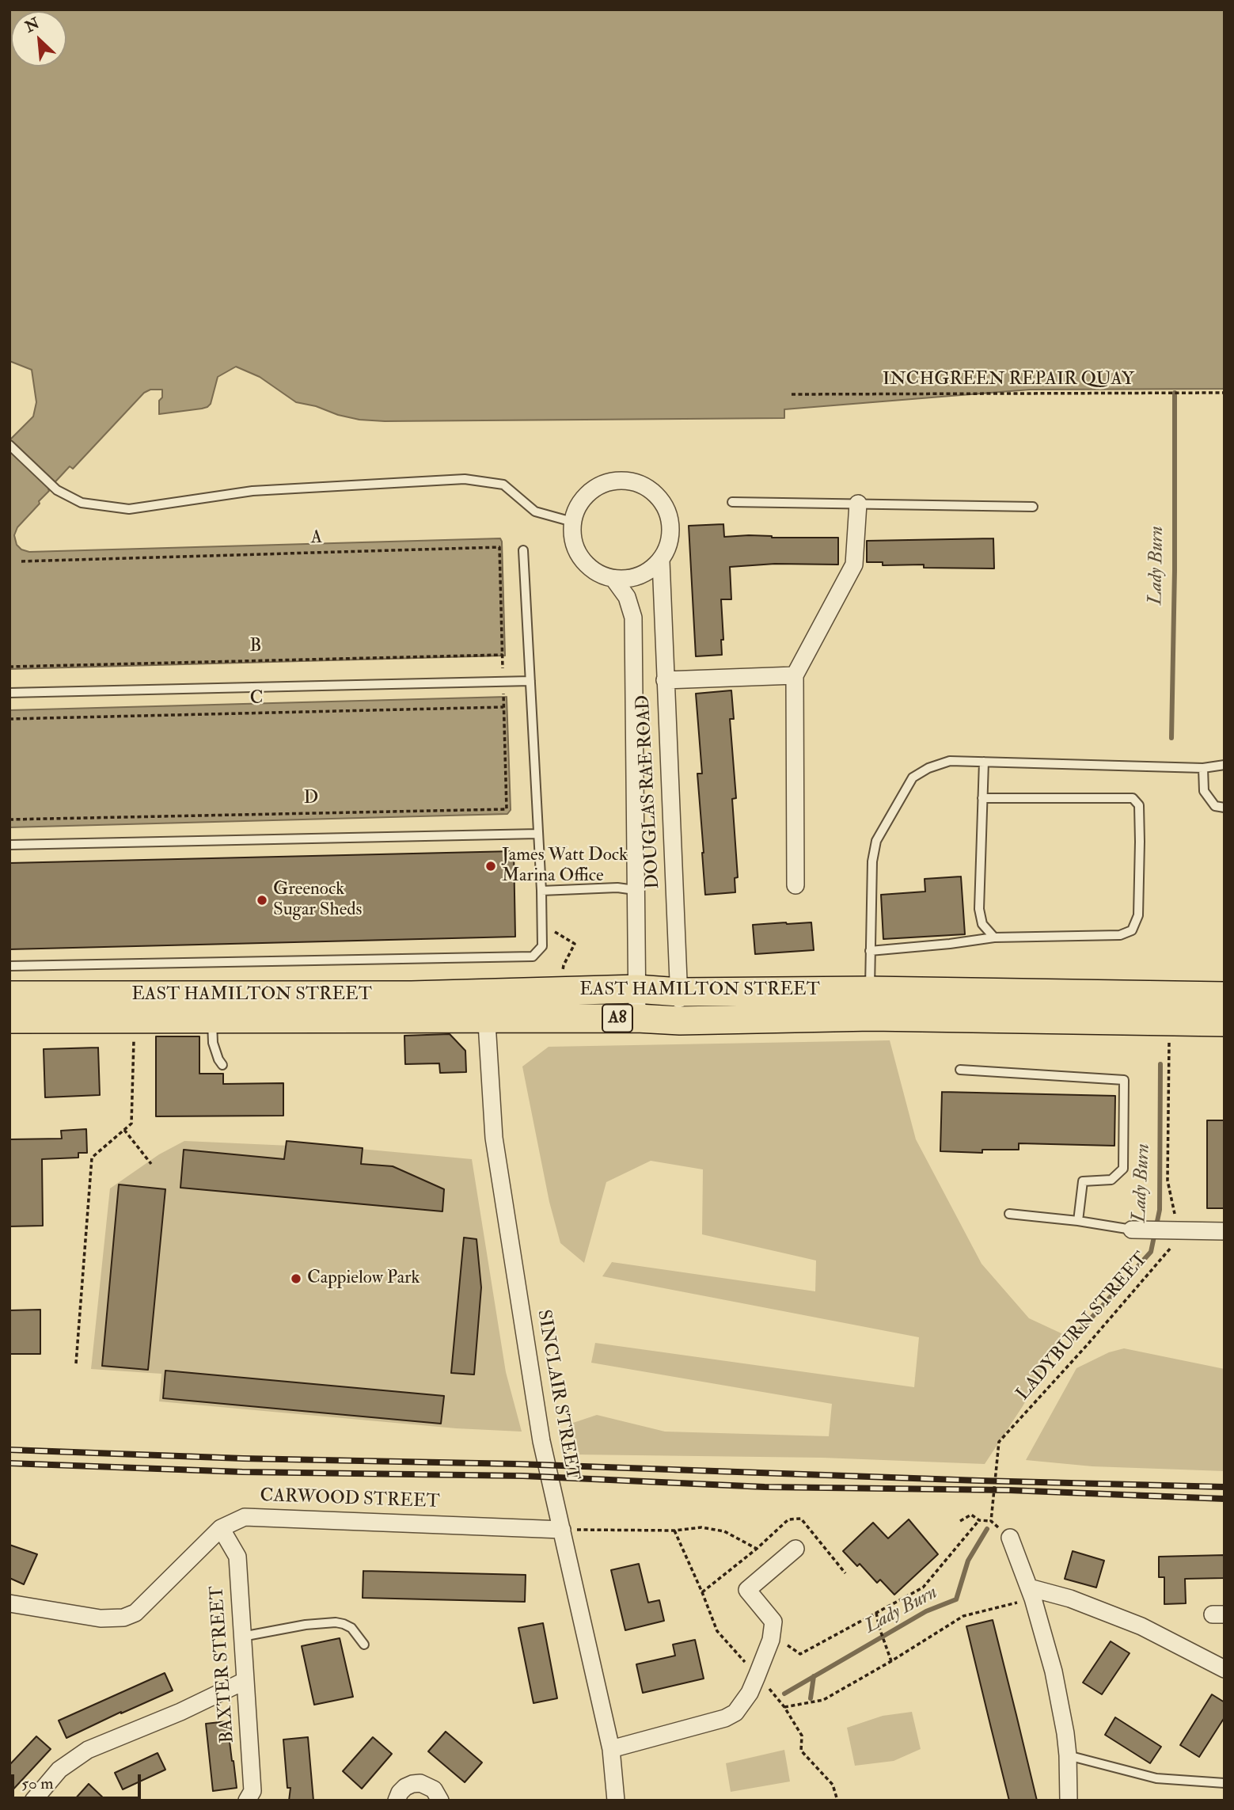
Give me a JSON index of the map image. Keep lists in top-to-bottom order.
{
  "streets": {
    "highway": ["EAST HAMILTON STREET", "A8"],
    "street": [
      "DOUGLAS RAE ROAD",
      "SINCLAIR STREET",
      "CARWOOD STREET",
      "BAXTER STREET"
    ],
    "path": [
      "INCHGREEN REPAIR QUAY",
      "A",
      "B",
      "C",
      "D",
      "LADYBURN STREET"
    ]
  },
  "crossings": [
    ["A", "B"],
    ["C", "D"],
    ["DOUGLAS RAE ROAD", "EAST HAMILTON STREET"],
    ["EAST HAMILTON STREET", "SINCLAIR STREET"],
    ["SINCLAIR STREET", "CARWOOD STREET"],
    ["CARWOOD STREET", "BAXTER STREET"]
  ],
  "water": ["Lady Burn"],
  "places": ["James Watt Dock Marina Office", "Greenock Sugar Sheds", "Cappielow Park"],
  "scale_bar": "50 m",
  "north": "top left"
}
